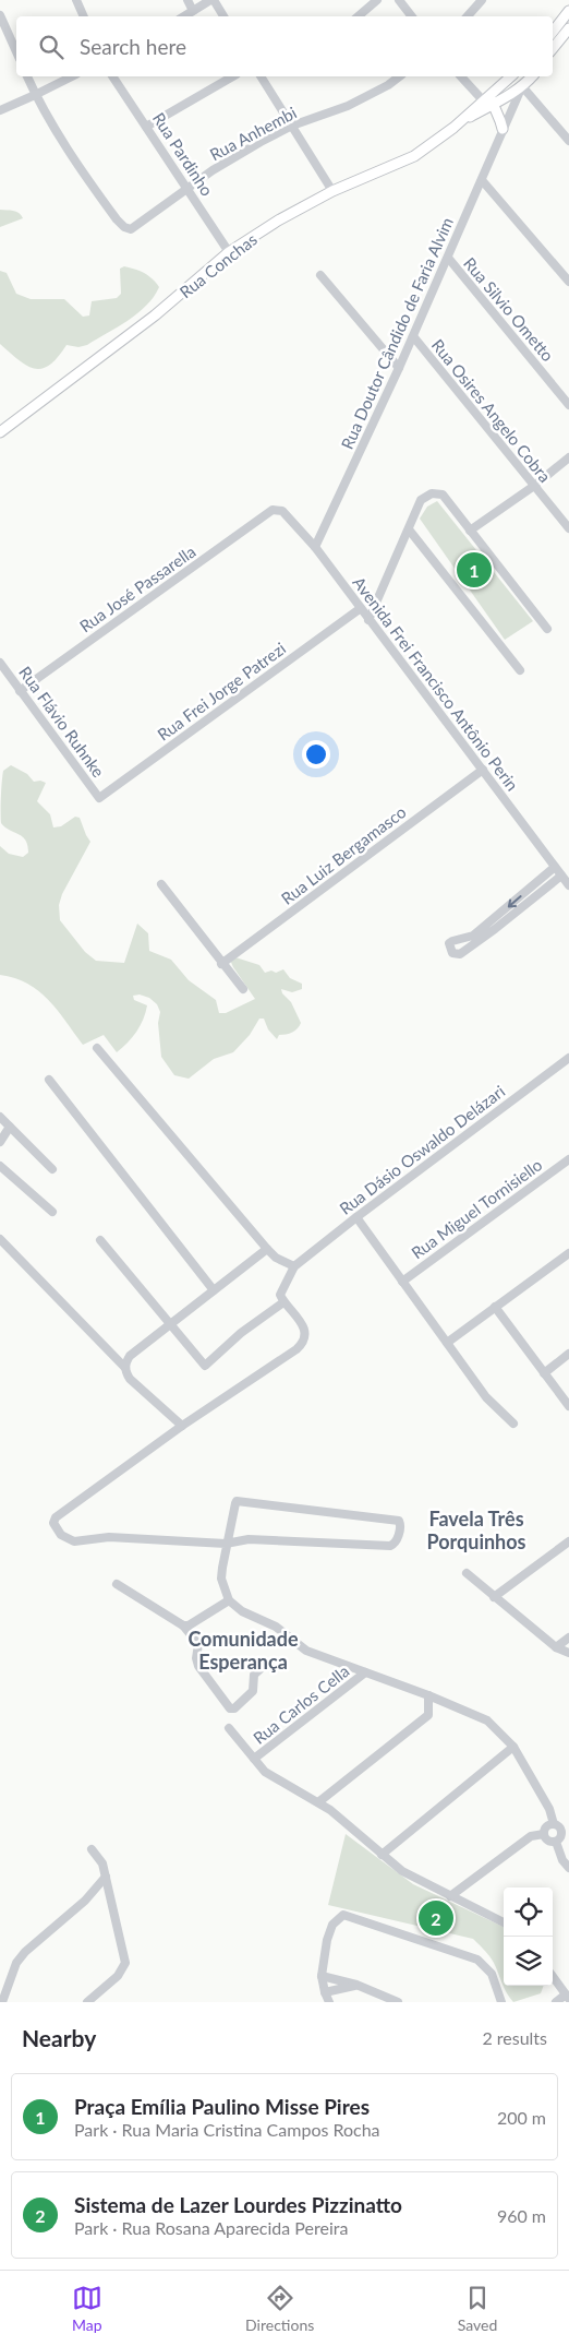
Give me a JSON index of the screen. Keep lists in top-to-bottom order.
{
  "streets": {
    "main road": ["Rua Conchas"],
    "street": [
      "Rua Anhembi",
      "Rua Pardinho",
      "Rua Silvio Ometto",
      "Rua Doutor Cândido de Faria Alvim",
      "Rua Osires Angelo Cobra",
      "Rua José Passarella",
      "Avenida Frei Francisco Antônio Perin",
      "Rua Frei Jorge Patrezi",
      "Rua Flávio Ruhnke",
      "Rua Luiz Bergamasco",
      "Rua Dásio Oswaldo Delázari",
      "Rua Miguel Tornisiello",
      "Rua Carlos Cella"
    ]
  },
  "crossings": [
    ["Rua Anhembi", "Rua Pardinho"],
    ["Rua Pardinho", "Rua Conchas"],
    ["Rua Conchas", "Rua Doutor Cândido de Faria Alvim"],
    ["Rua Silvio Ometto", "Rua Doutor Cândido de Faria Alvim"],
    ["Rua Doutor Cândido de Faria Alvim", "Rua Osires Angelo Cobra"],
    ["Rua Doutor Cândido de Faria Alvim", "Avenida Frei Francisco Antônio Perin"],
    ["Rua José Passarella", "Avenida Frei Francisco Antônio Perin"],
    ["Rua José Passarella", "Rua Flávio Ruhnke"],
    ["Avenida Frei Francisco Antônio Perin", "Rua Frei Jorge Patrezi"],
    ["Avenida Frei Francisco Antônio Perin", "Rua Luiz Bergamasco"],
    ["Rua Frei Jorge Patrezi", "Rua Flávio Ruhnke"]
  ],
  "districts": ["Favela Três Porquinhos", "Comunidade Esperança"],
  "page": {
    "search": "Search here",
    "pins": ["1", "2"],
    "heading": ["Nearby", "2 results"],
    "list": [
      {
        "mark": "1",
        "name": "Praça Emília Paulino Misse Pires",
        "note": "Park · Rua Maria Cristina Campos Rocha",
        "value": "200 m"
      },
      {
        "mark": "2",
        "name": "Sistema de Lazer Lourdes Pizzinatto",
        "note": "Park · Rua Rosana Aparecida Pereira",
        "value": "960 m"
      }
    ],
    "nav": ["Map", "Directions", "Saved"]
  }
}
